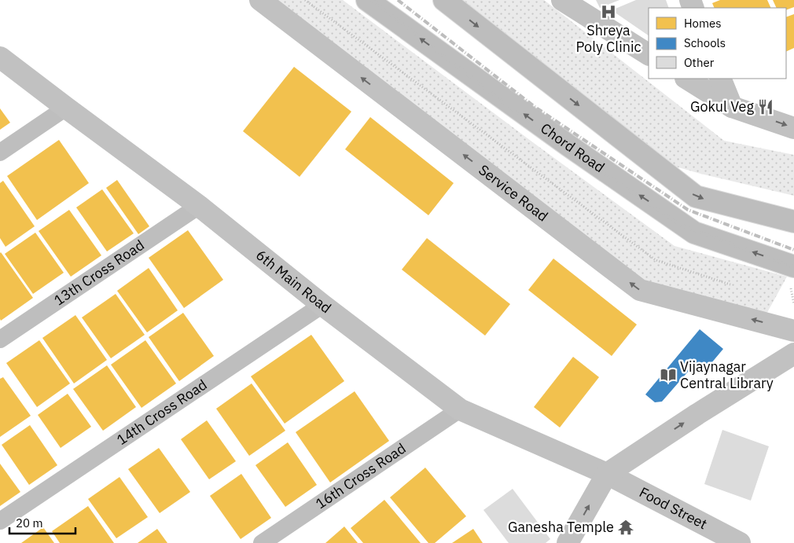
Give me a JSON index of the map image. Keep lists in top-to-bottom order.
{
  "streets": {
    "main road": ["Chord Road"],
    "street": [
      "Service Road",
      "13th Cross Road",
      "6th Main Road",
      "14th Cross Road",
      "16th Cross Road",
      "Food Street"
    ]
  },
  "crossings": [
    ["13th Cross Road", "6th Main Road"],
    ["6th Main Road", "14th Cross Road"],
    ["6th Main Road", "16th Cross Road"],
    ["6th Main Road", "Food Street"]
  ],
  "one_way": ["Service Road"],
  "places": {
    "hospital": ["Shreya Poly Clinic"],
    "restaurant": ["Gokul Veg"],
    "library": ["Vijaynagar Central Library"],
    "temple": ["Ganesha Temple"]
  },
  "legend": ["Homes", "Schools", "Other"],
  "scale_bar": "20 m"
}
